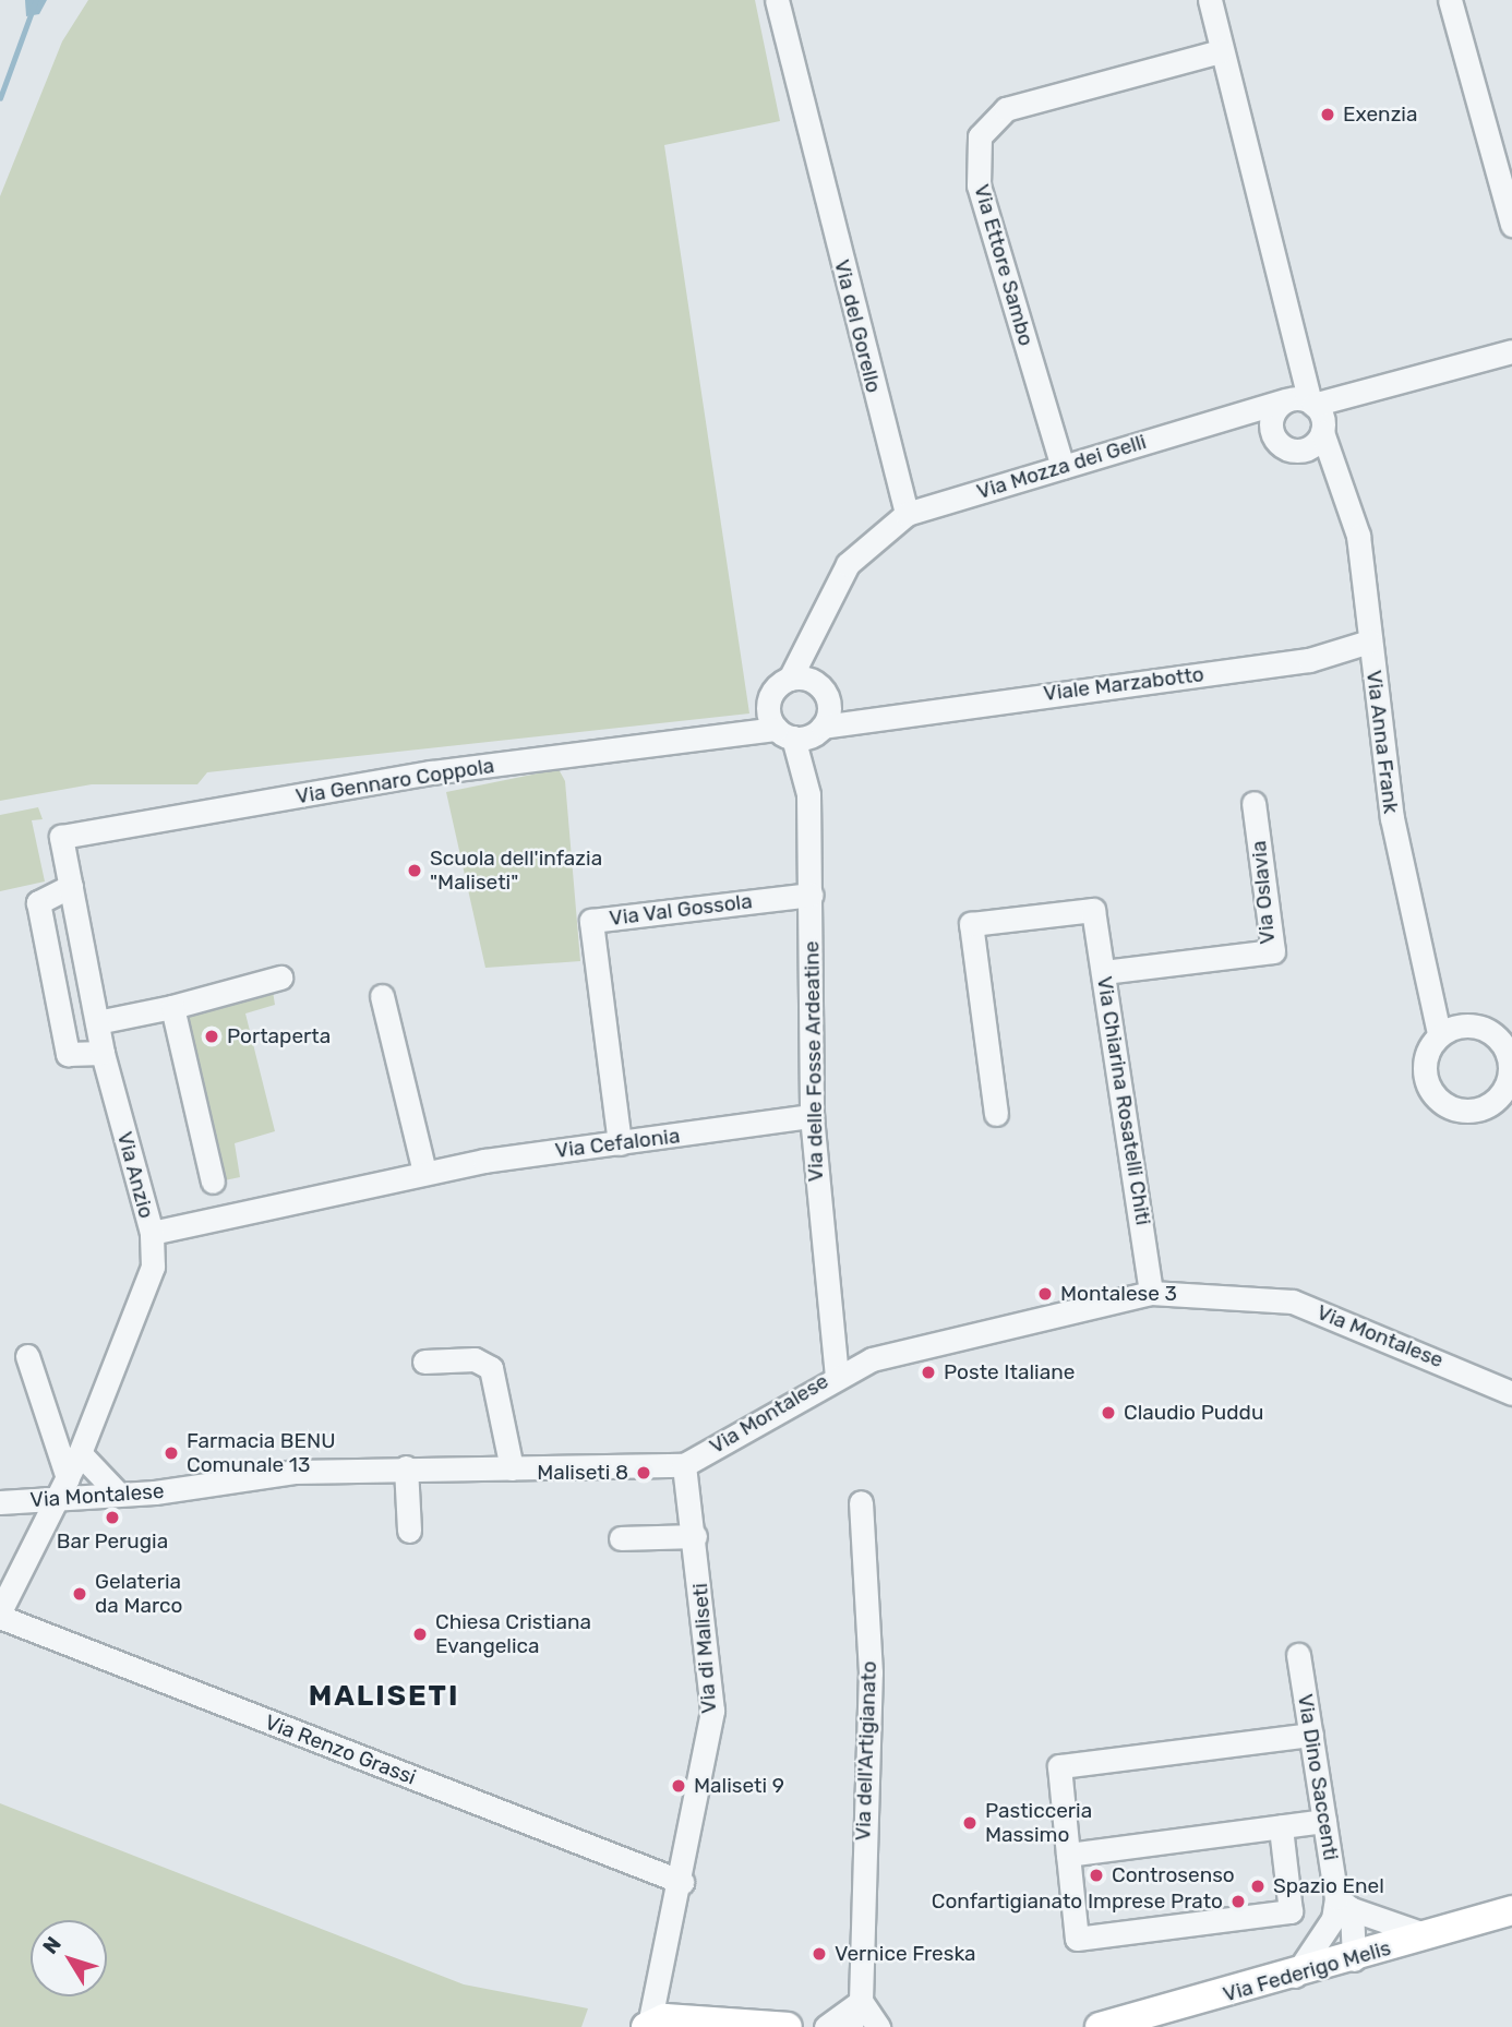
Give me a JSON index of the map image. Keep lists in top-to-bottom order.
{
  "streets": {
    "main road": ["Via Federigo Melis"],
    "street": [
      "Via Ettore Sambo",
      "Via del Gorello",
      "Via Mozza dei Gelli",
      "Viale Marzabotto",
      "Via Anna Frank",
      "Via Gennaro Coppola",
      "Via Oslavia",
      "Via Val Gossola",
      "Via delle Fosse Ardeatine",
      "Via Chiarina Rosatelli Chiti",
      "Via Cefalonia",
      "Via Anzio",
      "Via Montalese",
      "Via di Maliseti",
      "Via Renzo Grassi",
      "Via dell'Artigianato",
      "Via Dino Saccenti"
    ]
  },
  "crossings": [
    ["Via Ettore Sambo", "Via Mozza dei Gelli"],
    ["Via del Gorello", "Via Mozza dei Gelli"],
    ["Via Mozza dei Gelli", "Via Anna Frank"],
    ["Viale Marzabotto", "Via Anna Frank"],
    ["Viale Marzabotto", "Via Gennaro Coppola"],
    ["Viale Marzabotto", "Via delle Fosse Ardeatine"],
    ["Via Gennaro Coppola", "Via delle Fosse Ardeatine"],
    ["Via Gennaro Coppola", "Via Anzio"],
    ["Via Oslavia", "Via Chiarina Rosatelli Chiti"],
    ["Via Val Gossola", "Via delle Fosse Ardeatine"],
    ["Via Val Gossola", "Via Cefalonia"],
    ["Via delle Fosse Ardeatine", "Via Cefalonia"],
    ["Via delle Fosse Ardeatine", "Via Montalese"],
    ["Via Chiarina Rosatelli Chiti", "Via Montalese"],
    ["Via Cefalonia", "Via Anzio"],
    ["Via Anzio", "Via Montalese"],
    ["Via Montalese", "Via di Maliseti"],
    ["Via di Maliseti", "Via Renzo Grassi"],
    ["Via Dino Saccenti", "Via Federigo Melis"]
  ],
  "districts": ["MALISETI"],
  "places": [
    "Exenzia",
    "Scuola dell'infazia \"Maliseti\"",
    "Portaperta",
    "Montalese 3",
    "Poste Italiane",
    "Claudio Puddu",
    "Farmacia BENU Comunale 13",
    "Maliseti 8",
    "Bar Perugia",
    "Gelateria da Marco",
    "Chiesa Cristiana Evangelica",
    "Maliseti 9",
    "Pasticceria Massimo",
    "Controsenso",
    "Spazio Enel",
    "Confartigianato Imprese Prato",
    "Vernice Freska"
  ],
  "north": "top left"
}
